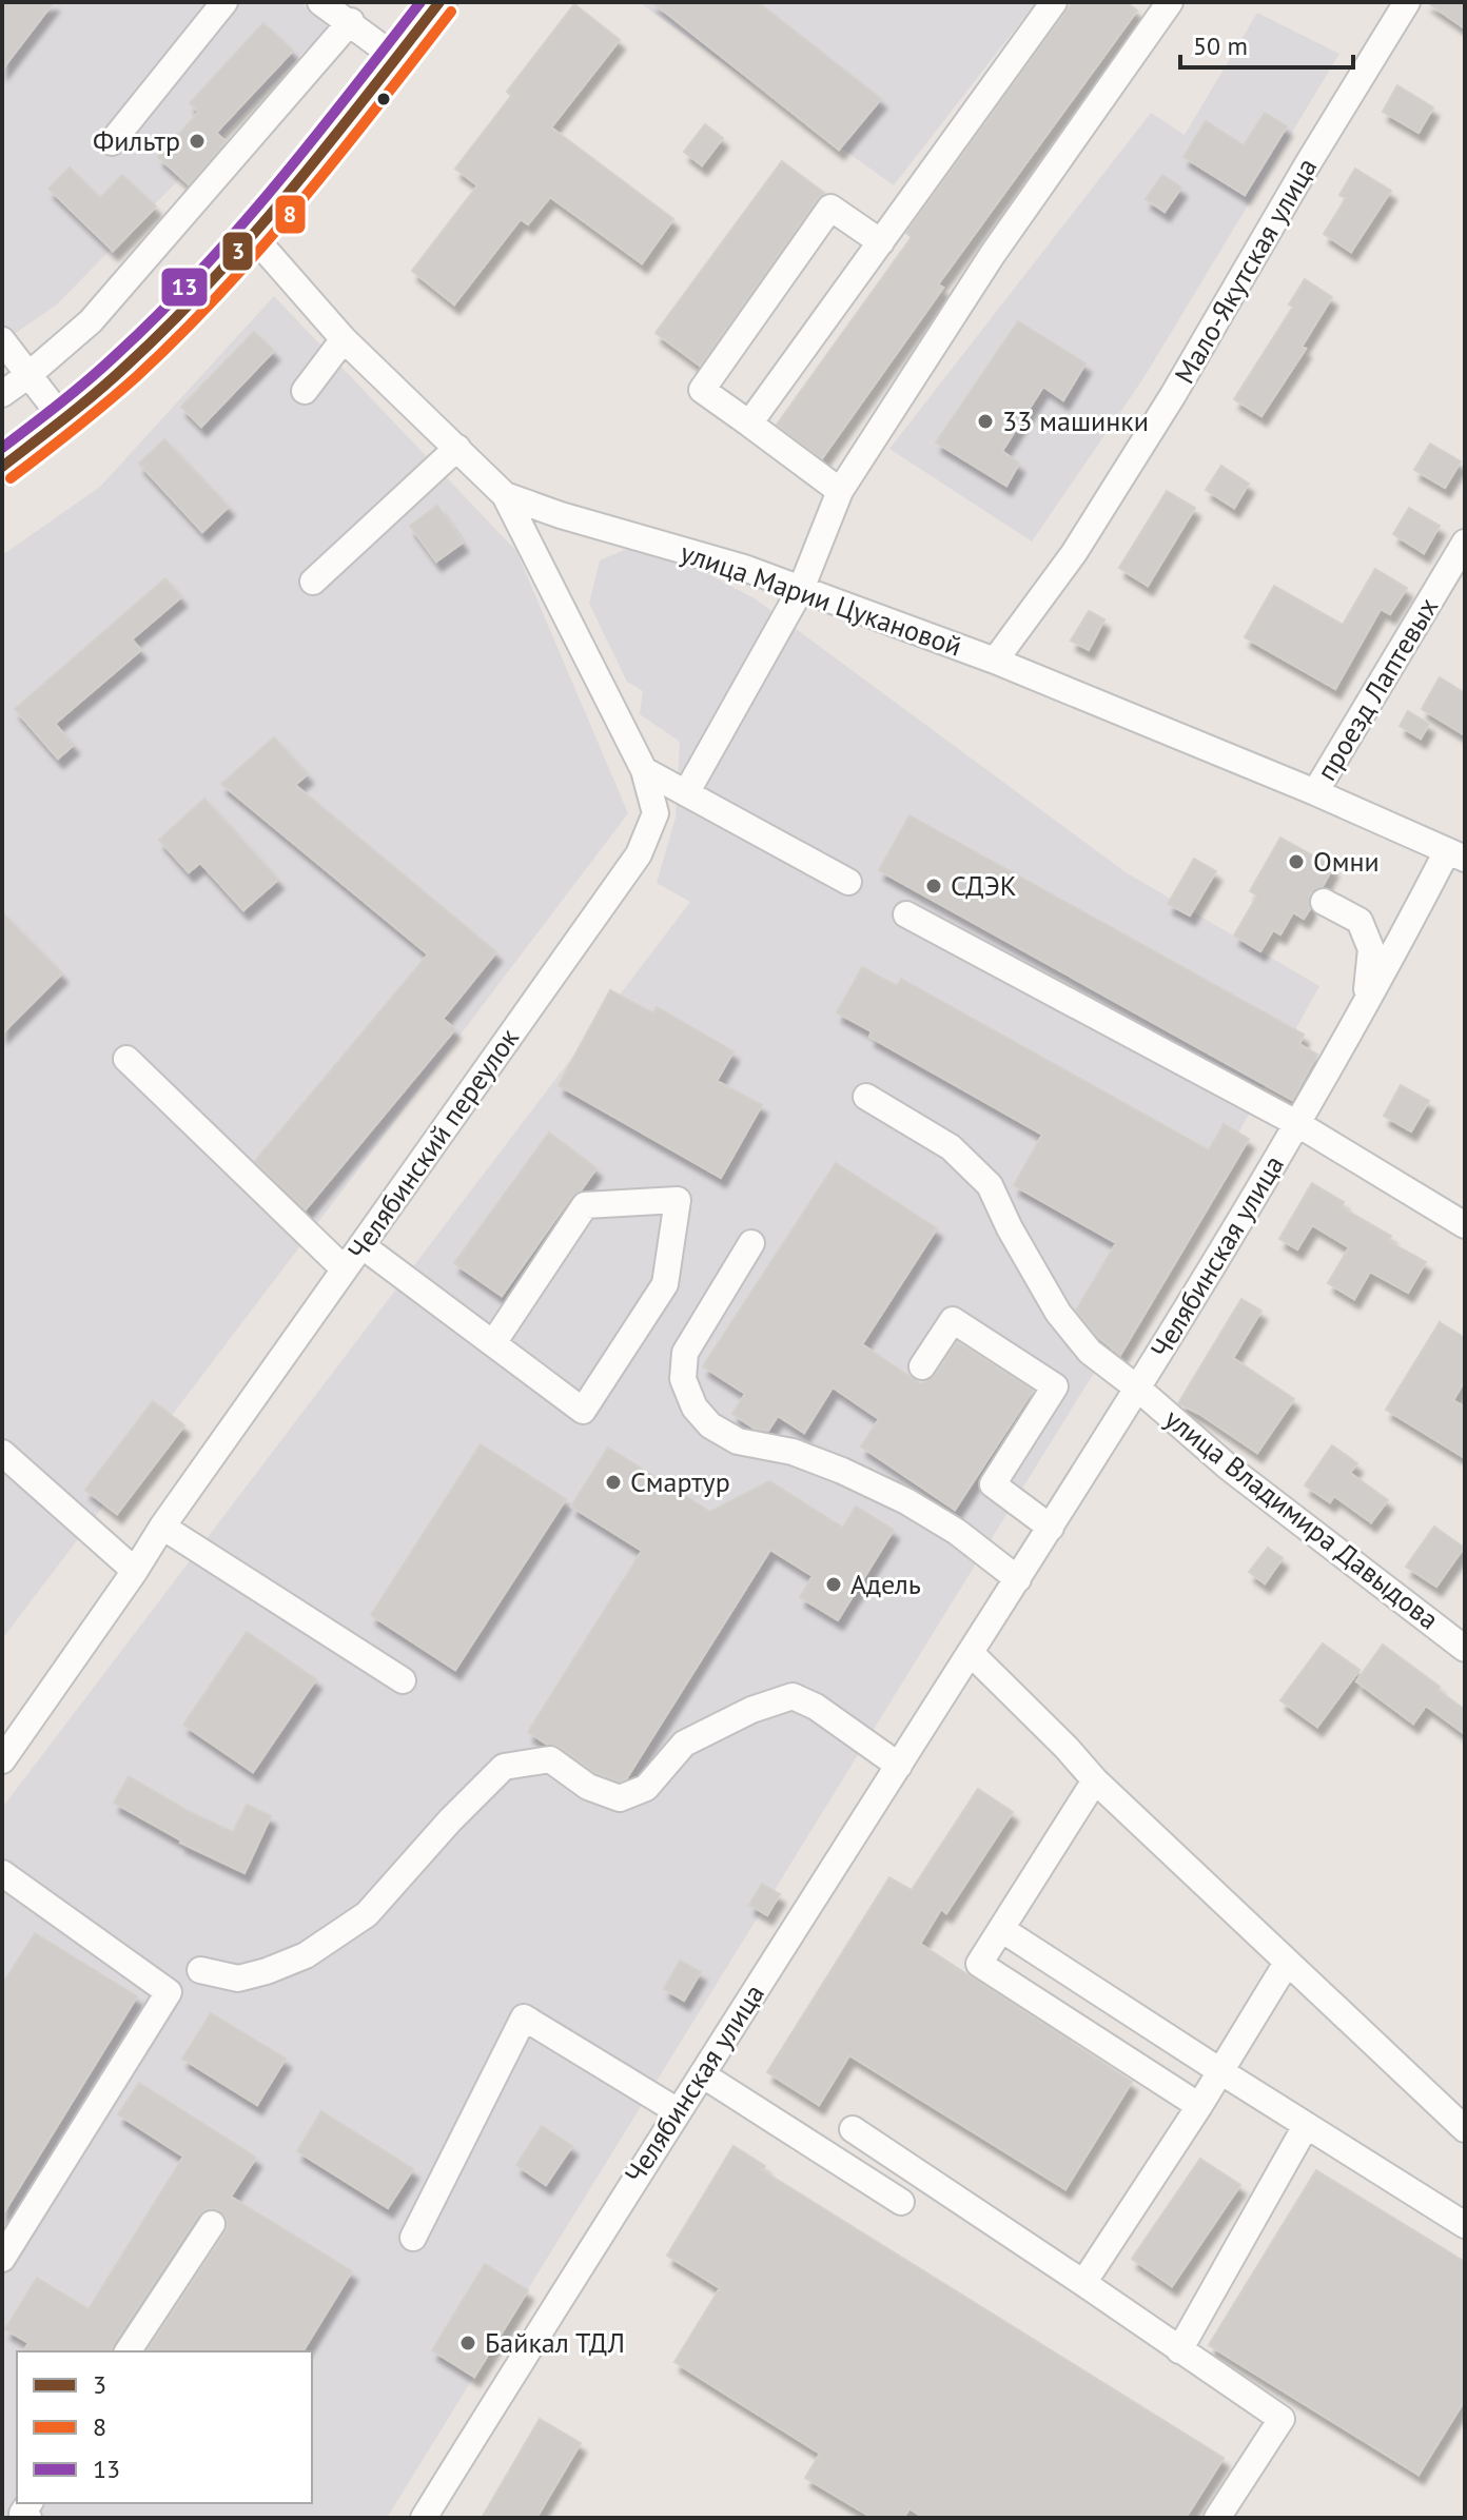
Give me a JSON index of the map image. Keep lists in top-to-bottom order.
{
  "streets": {
    "street": [
      "Мало-Якутская улица",
      "улица Марии Цукановой",
      "проезд Лаптевых",
      "Челябинский переулок",
      "Челябинская улица",
      "улица Владимира Давыдова"
    ]
  },
  "crossings": [
    ["Мало-Якутская улица", "улица Марии Цукановой"],
    ["улица Марии Цукановой", "проезд Лаптевых"],
    ["улица Марии Цукановой", "Челябинский переулок"],
    ["улица Марии Цукановой", "Челябинская улица"],
    ["Челябинская улица", "улица Владимира Давыдова"]
  ],
  "places": [
    "Фильтр",
    "33 машинки",
    "Омни",
    "СДЭК",
    "Смартур",
    "Адель",
    "Байкал ТДЛ"
  ],
  "lines": ["transit line 3", "transit line 13", "transit line 8"],
  "legend": ["3", "8", "13"],
  "scale_bar": "50 m"
}
